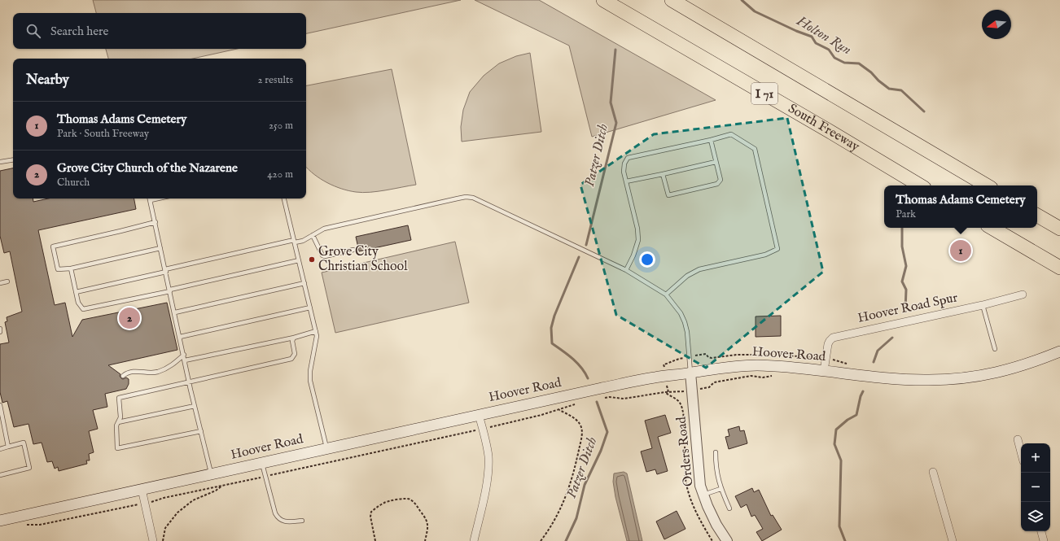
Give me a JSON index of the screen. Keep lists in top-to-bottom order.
{
  "streets": {
    "highway": ["I 71", "South Freeway"],
    "main road": ["Hoover Road"],
    "street": ["Hoover Road Spur", "Orders Road"]
  },
  "crossings": [
    ["Hoover Road Spur", "Hoover Road"],
    ["Hoover Road", "Orders Road"]
  ],
  "water": ["Holton Run", "Patzer Ditch"],
  "places": ["Grove City Christian School"],
  "north": "left",
  "page": {
    "search": "Search here",
    "heading": ["Nearby", "2 results"],
    "list": [
      {
        "mark": "1",
        "name": "Thomas Adams Cemetery",
        "note": "Park · South Freeway",
        "value": "250 m"
      },
      {
        "mark": "2",
        "name": "Grove City Church of the Nazarene",
        "note": "Church",
        "value": "420 m"
      }
    ],
    "popup": ["Thomas Adams Cemetery", "Park"],
    "pins": ["1", "2"],
    "map_buttons": ["+", "−"]
  }
}
